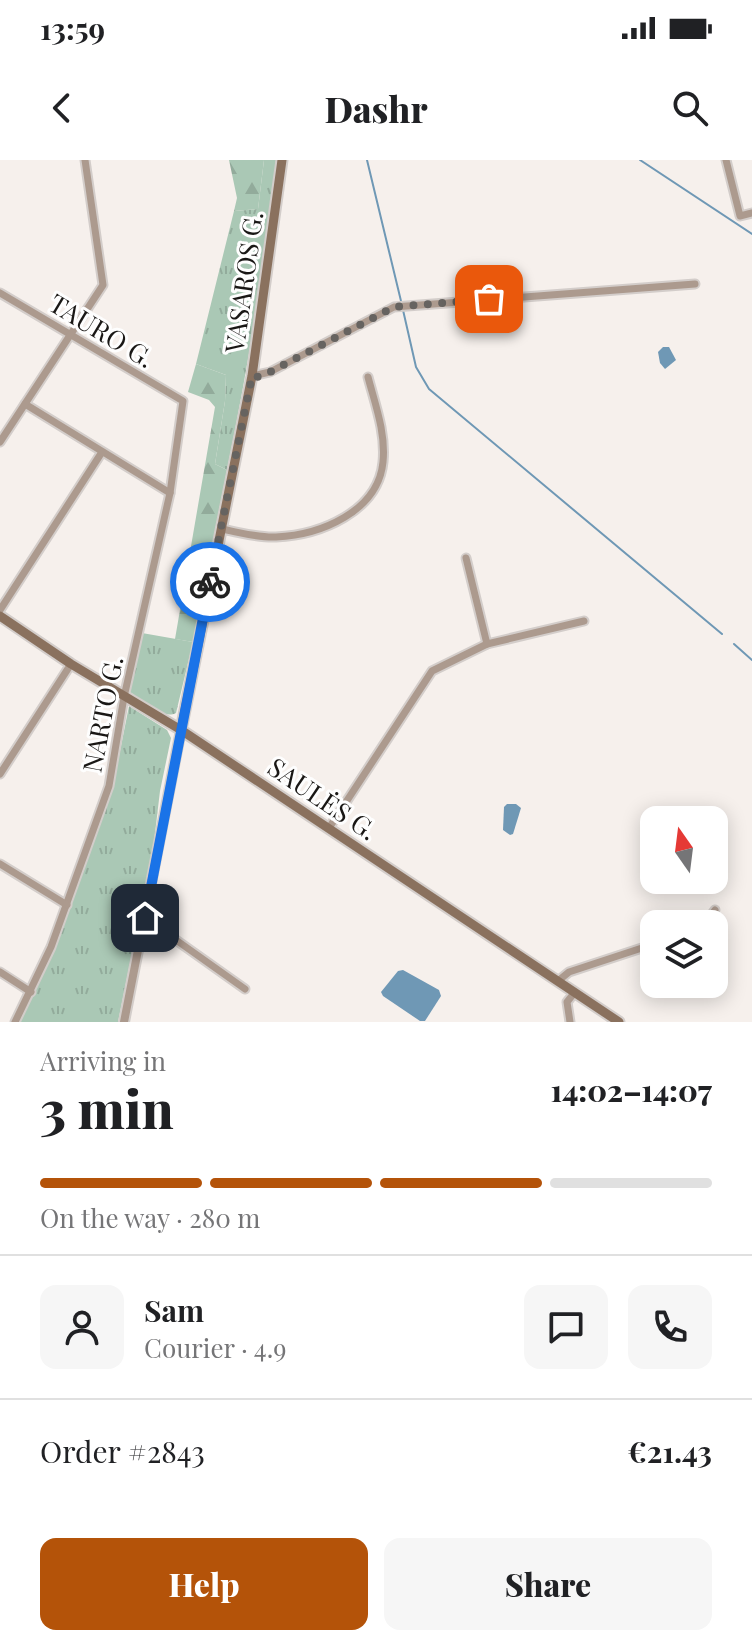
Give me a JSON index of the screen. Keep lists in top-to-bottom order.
{
  "streets": {
    "main road": ["VASAROS G.", "SAULĖS G."],
    "street": ["TAURO G.", "NARTO G."]
  },
  "crossings": [
    ["VASAROS G.", "SAULĖS G."],
    ["TAURO G.", "NARTO G."],
    ["NARTO G.", "SAULĖS G."]
  ],
  "north": "top",
  "page": {
    "status": "13:59",
    "header": "Dashr",
    "heading": ["3 min", "Arriving in", "14:02–14:07"],
    "panel": [
      "Sam",
      "Courier · 4.9",
      "Order #2843",
      "€21.43"
    ],
    "bar": "On the way · 280 m",
    "buttons": ["Help", "Share"]
  }
}
